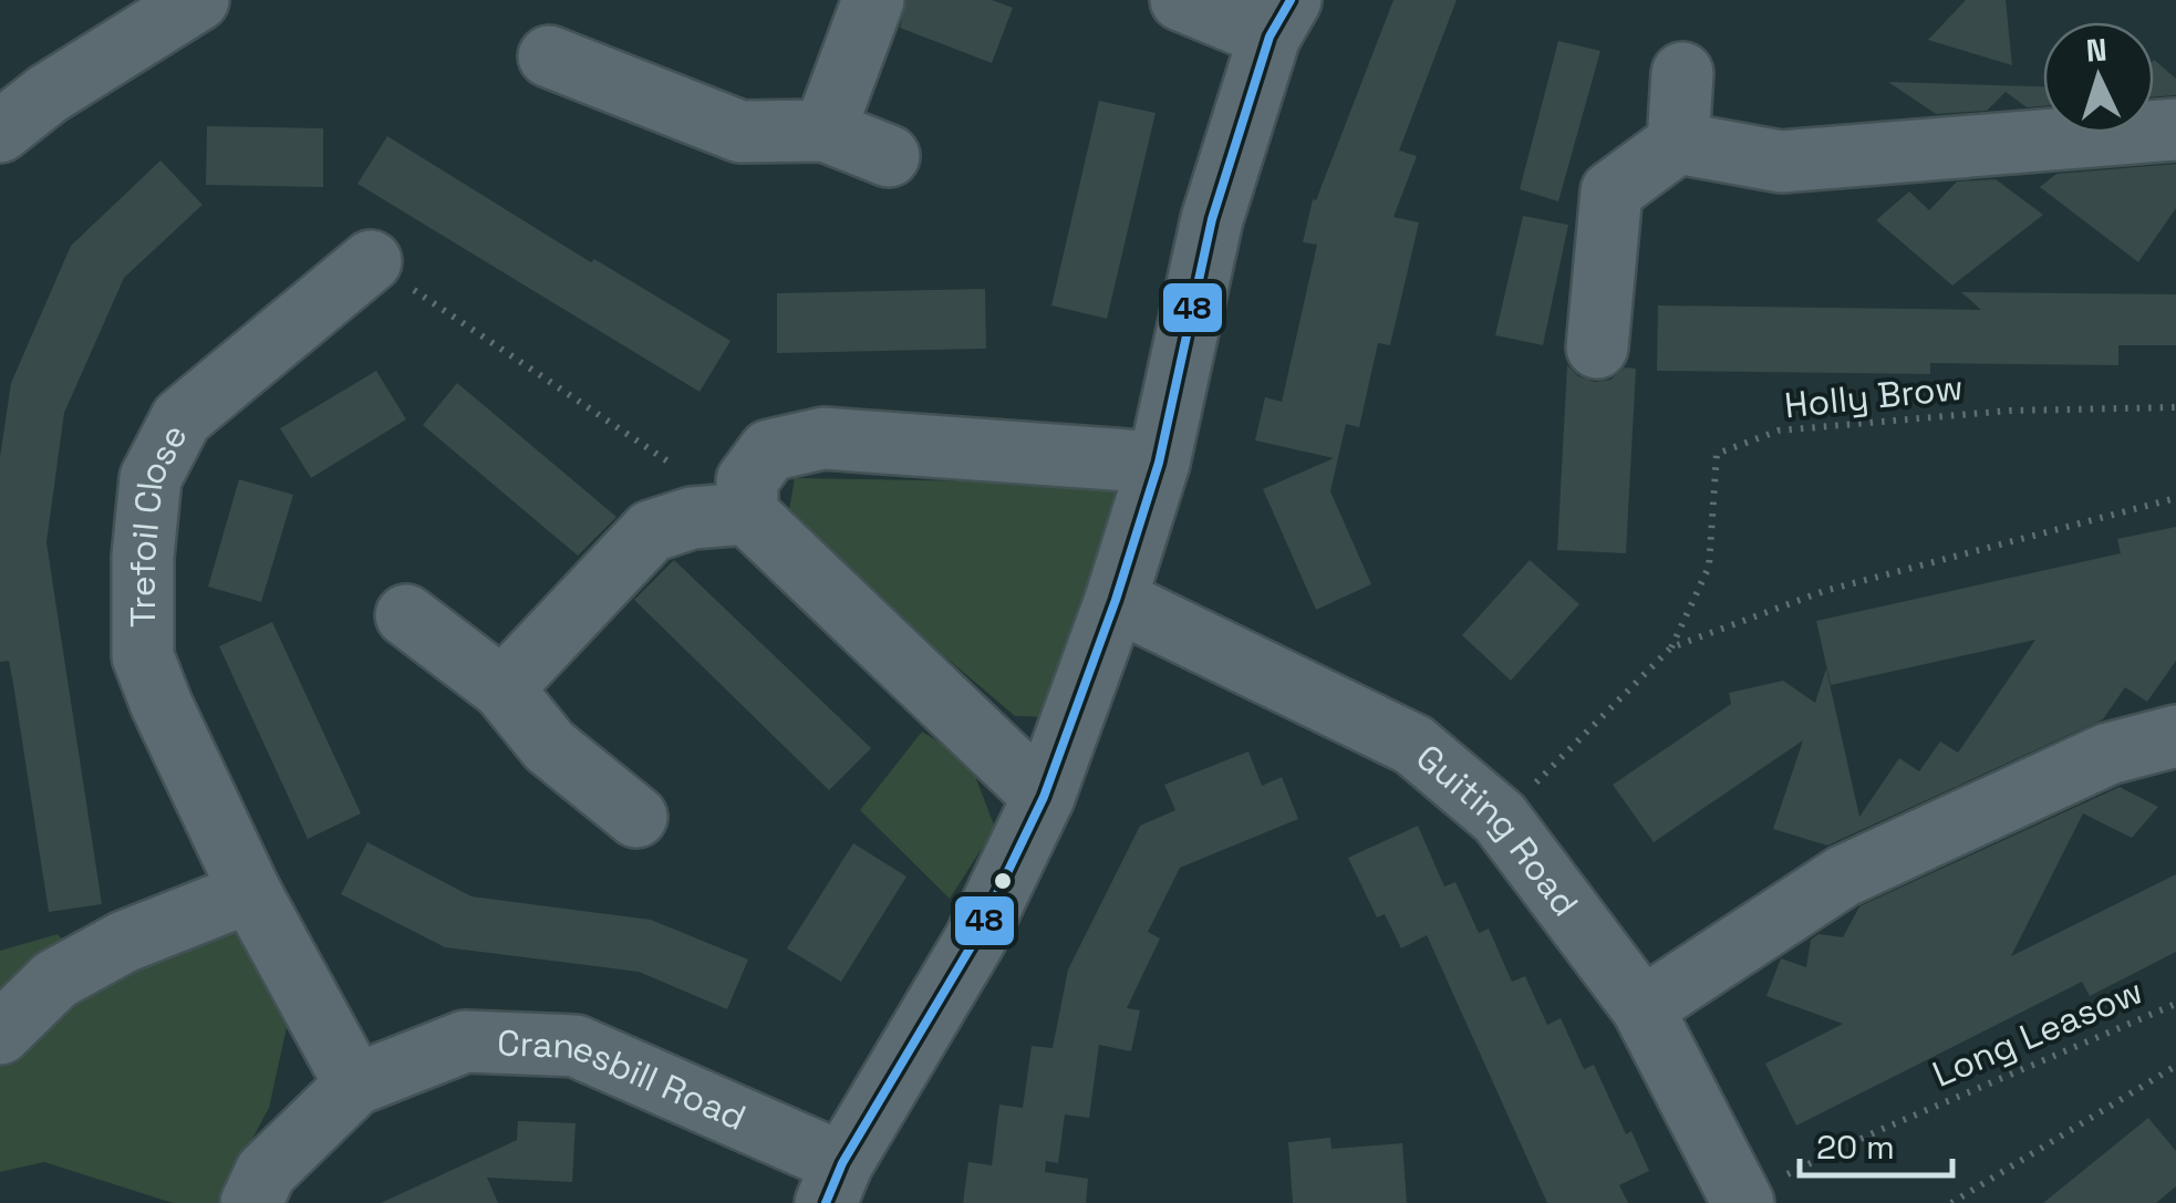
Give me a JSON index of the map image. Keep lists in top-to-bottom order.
{
  "streets": {
    "street": ["Trefoil Close", "Guiting Road", "Cranesbill Road"],
    "path": ["Holly Brow", "Long Leasow"]
  },
  "crossings": [
    ["Holly Brow", "Guiting Road"],
    ["Trefoil Close", "Cranesbill Road"],
    ["Guiting Road", "Long Leasow"]
  ],
  "lines": ["transit line 48"],
  "scale_bar": "20 m",
  "north": "top"
}
